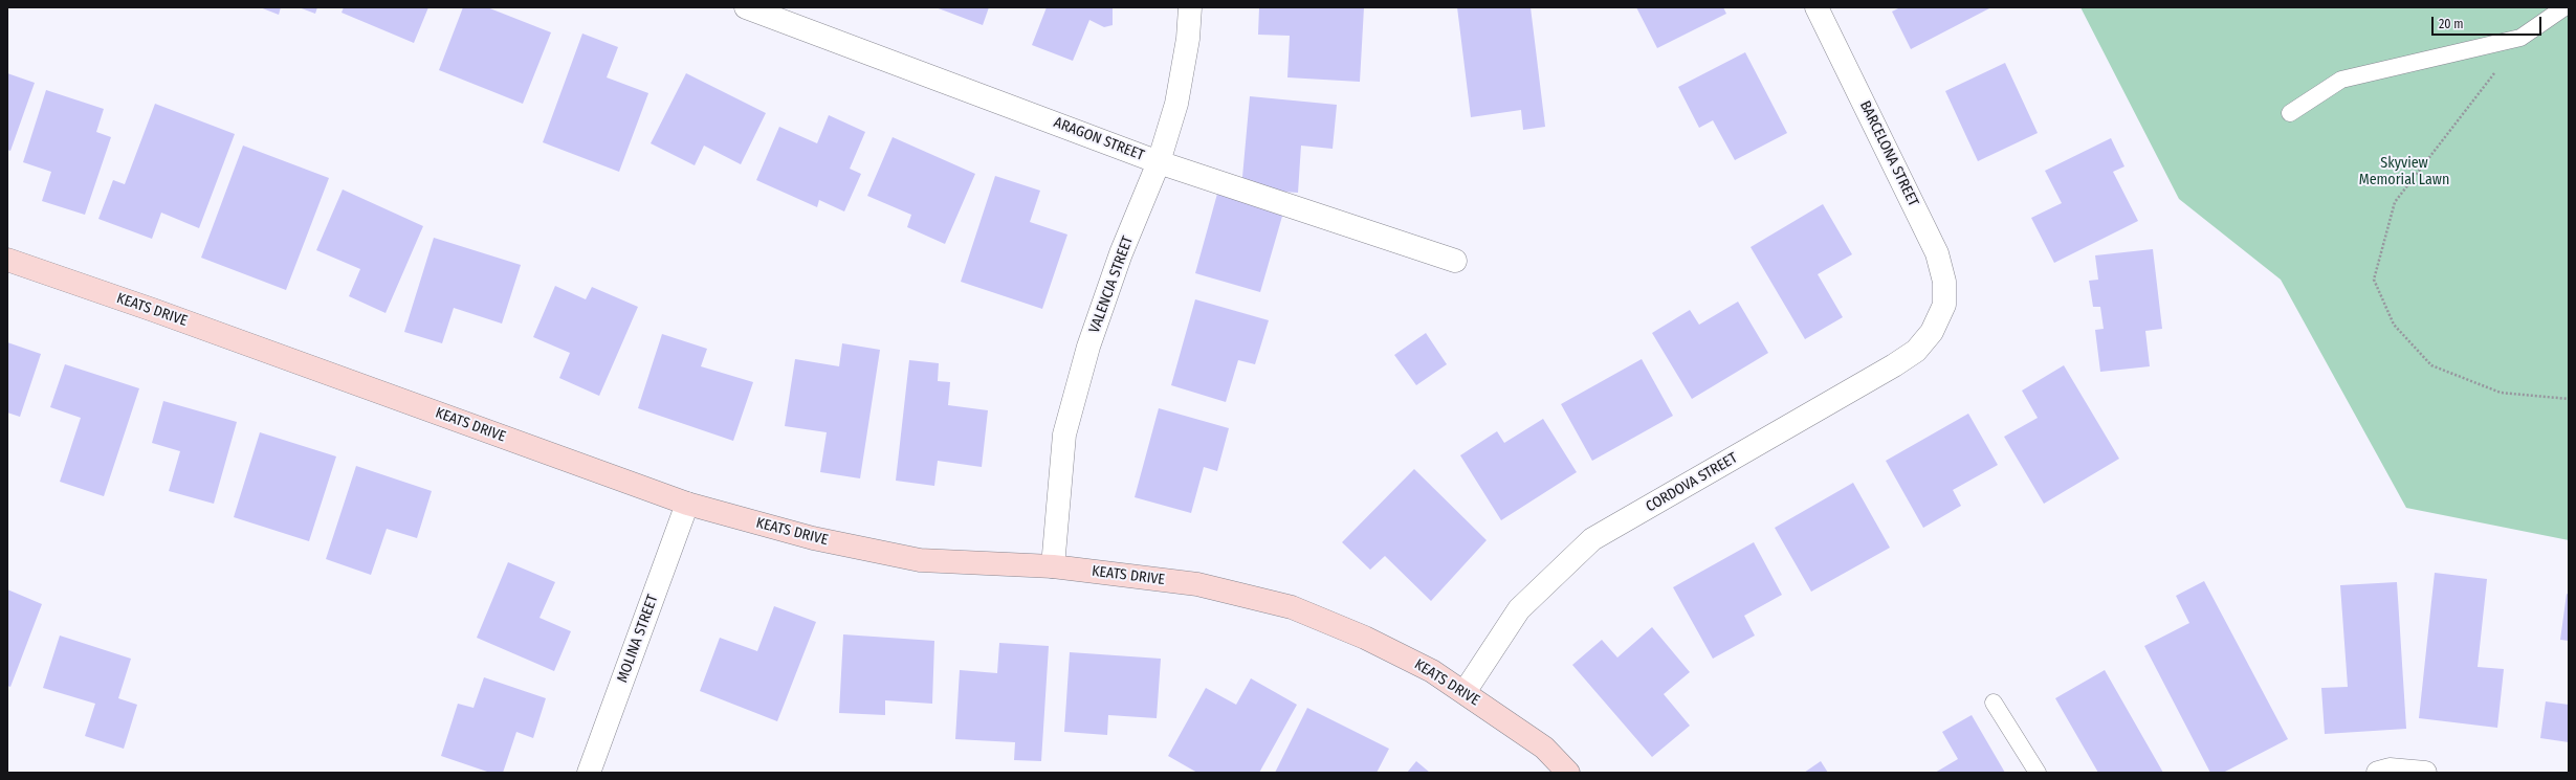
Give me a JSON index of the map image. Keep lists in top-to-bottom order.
{
  "streets": {
    "street": [
      "ARAGON STREET",
      "BARCELONA STREET",
      "VALENCIA STREET",
      "KEATS DRIVE",
      "CORDOVA STREET",
      "MOLINA STREET"
    ]
  },
  "crossings": [
    ["ARAGON STREET", "VALENCIA STREET"],
    ["BARCELONA STREET", "CORDOVA STREET"],
    ["VALENCIA STREET", "KEATS DRIVE"],
    ["KEATS DRIVE", "CORDOVA STREET"],
    ["KEATS DRIVE", "MOLINA STREET"]
  ],
  "parks": ["Skyview Memorial Lawn"],
  "scale_bar": "20 m"
}
